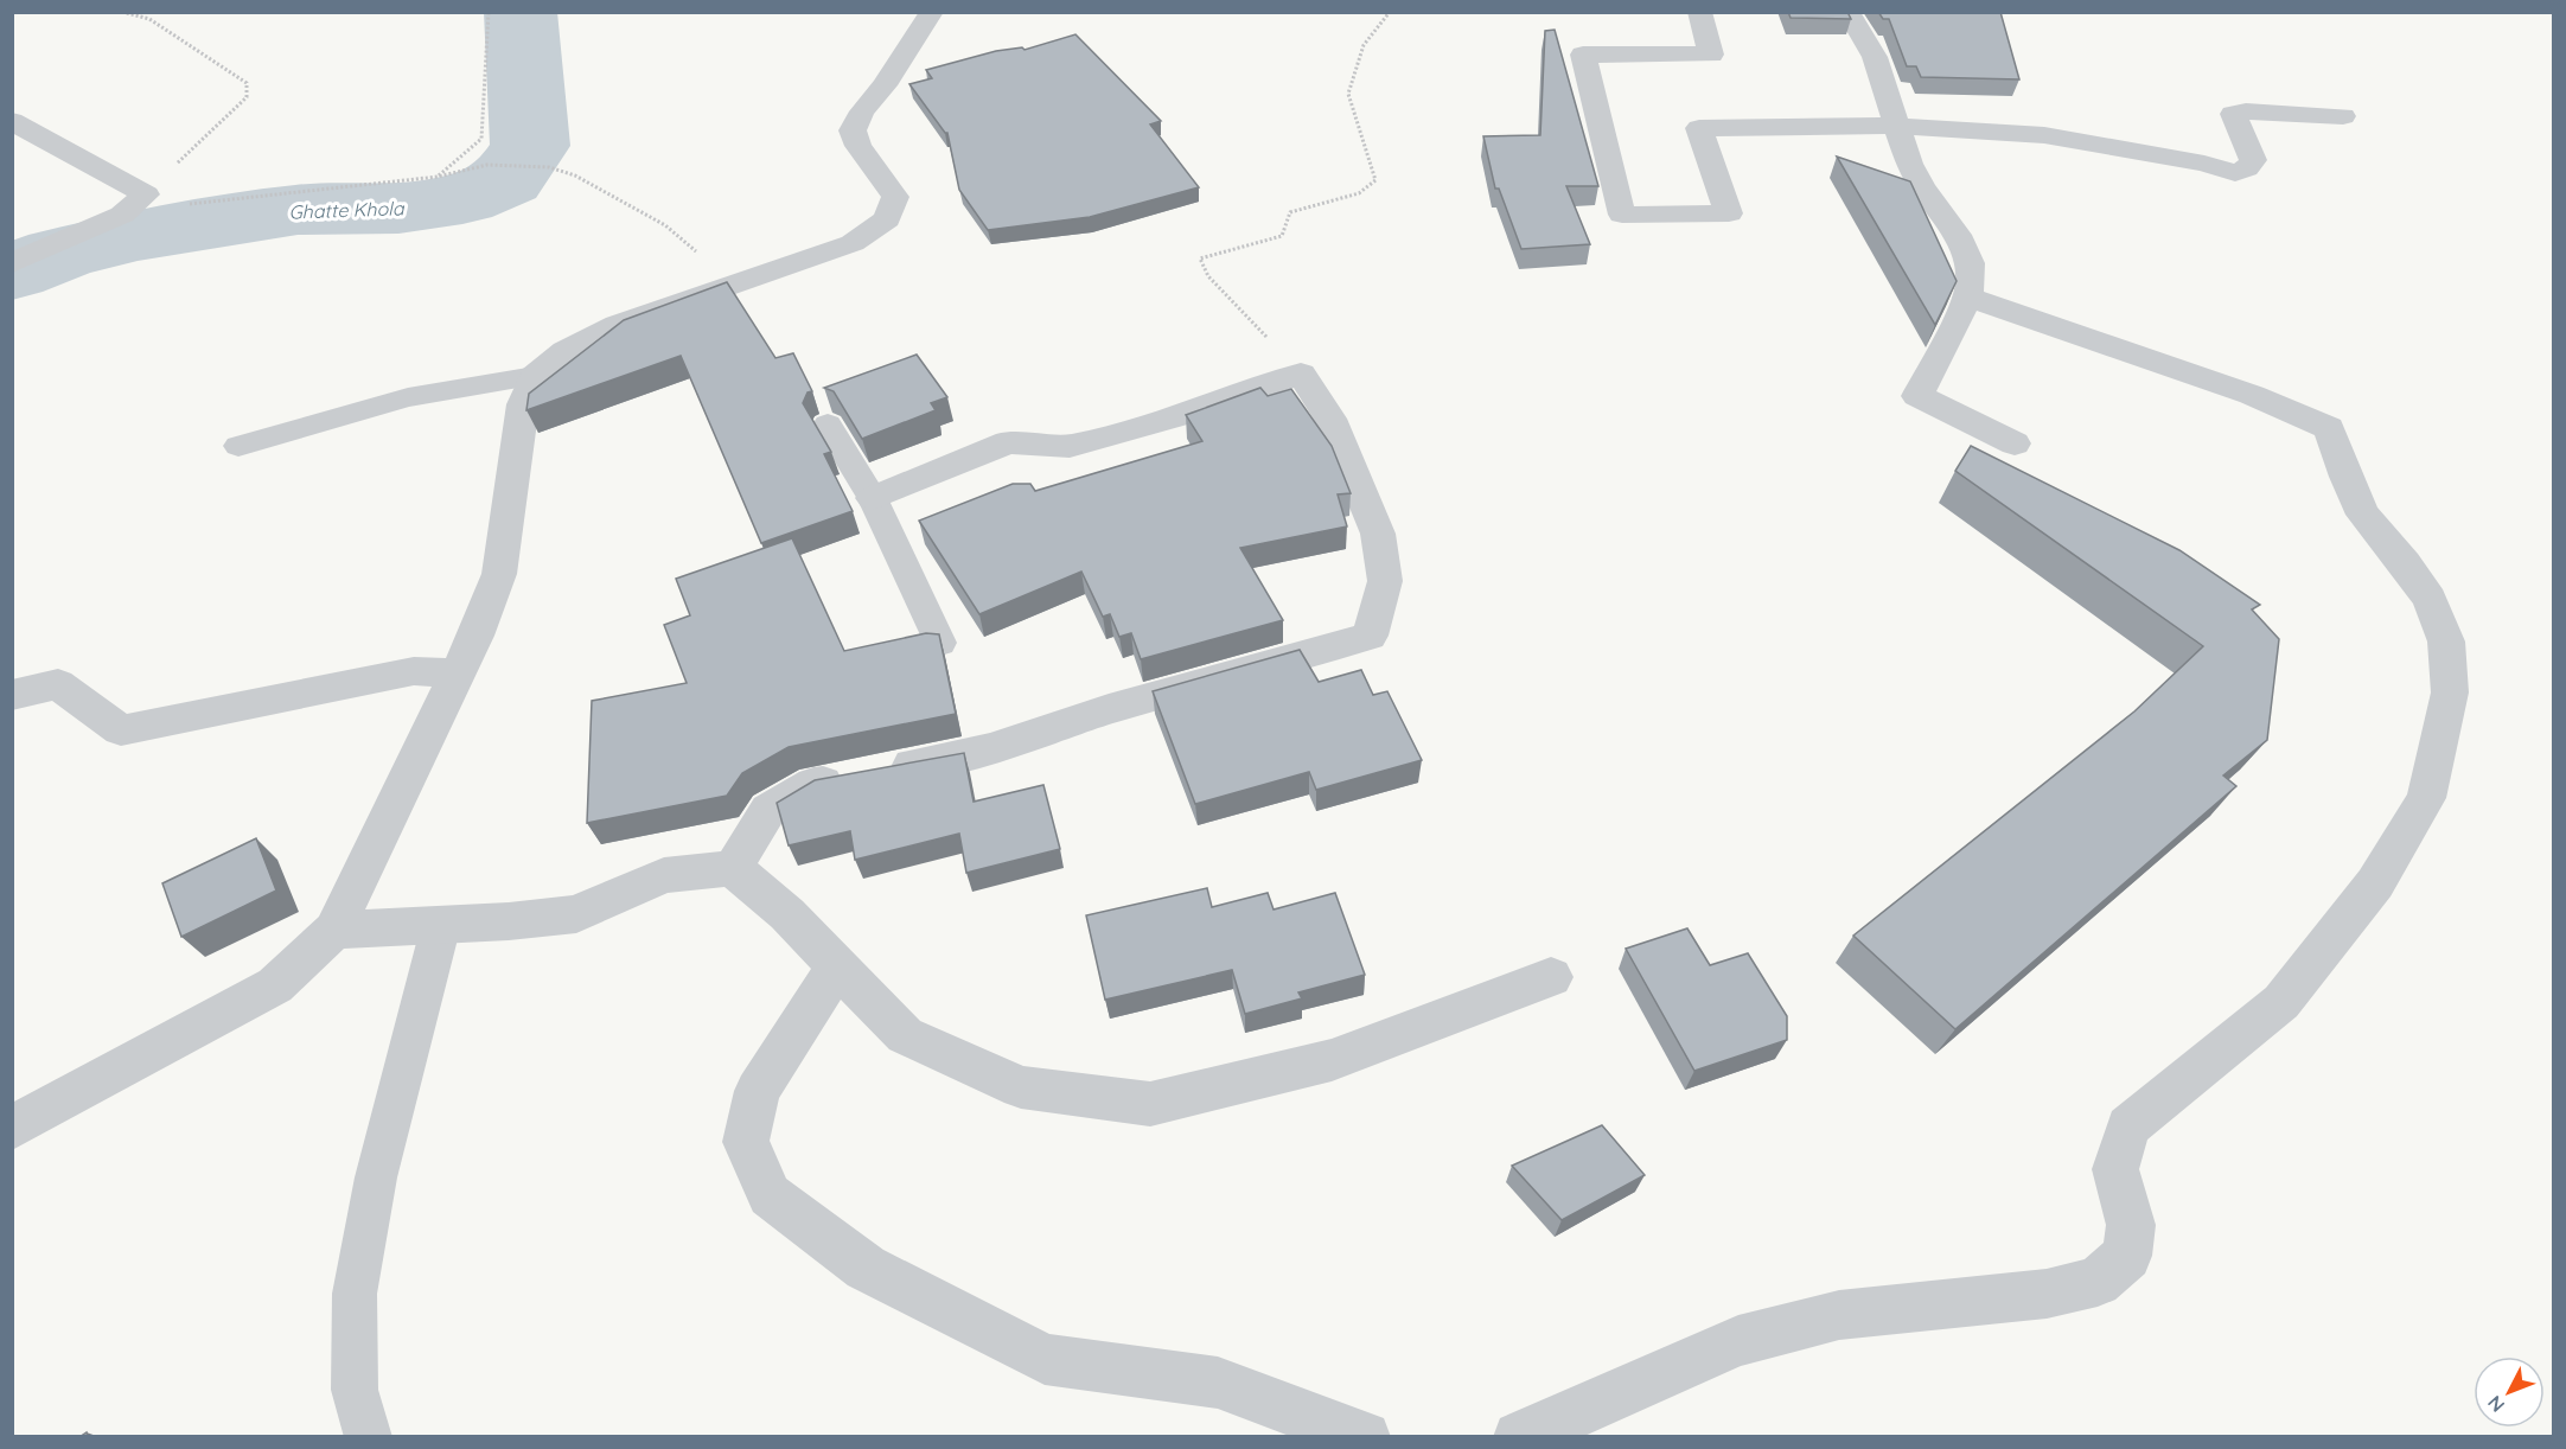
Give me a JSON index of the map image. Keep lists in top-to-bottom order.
{
  "water": ["Ghatte Khola"],
  "north": "bottom left"
}
